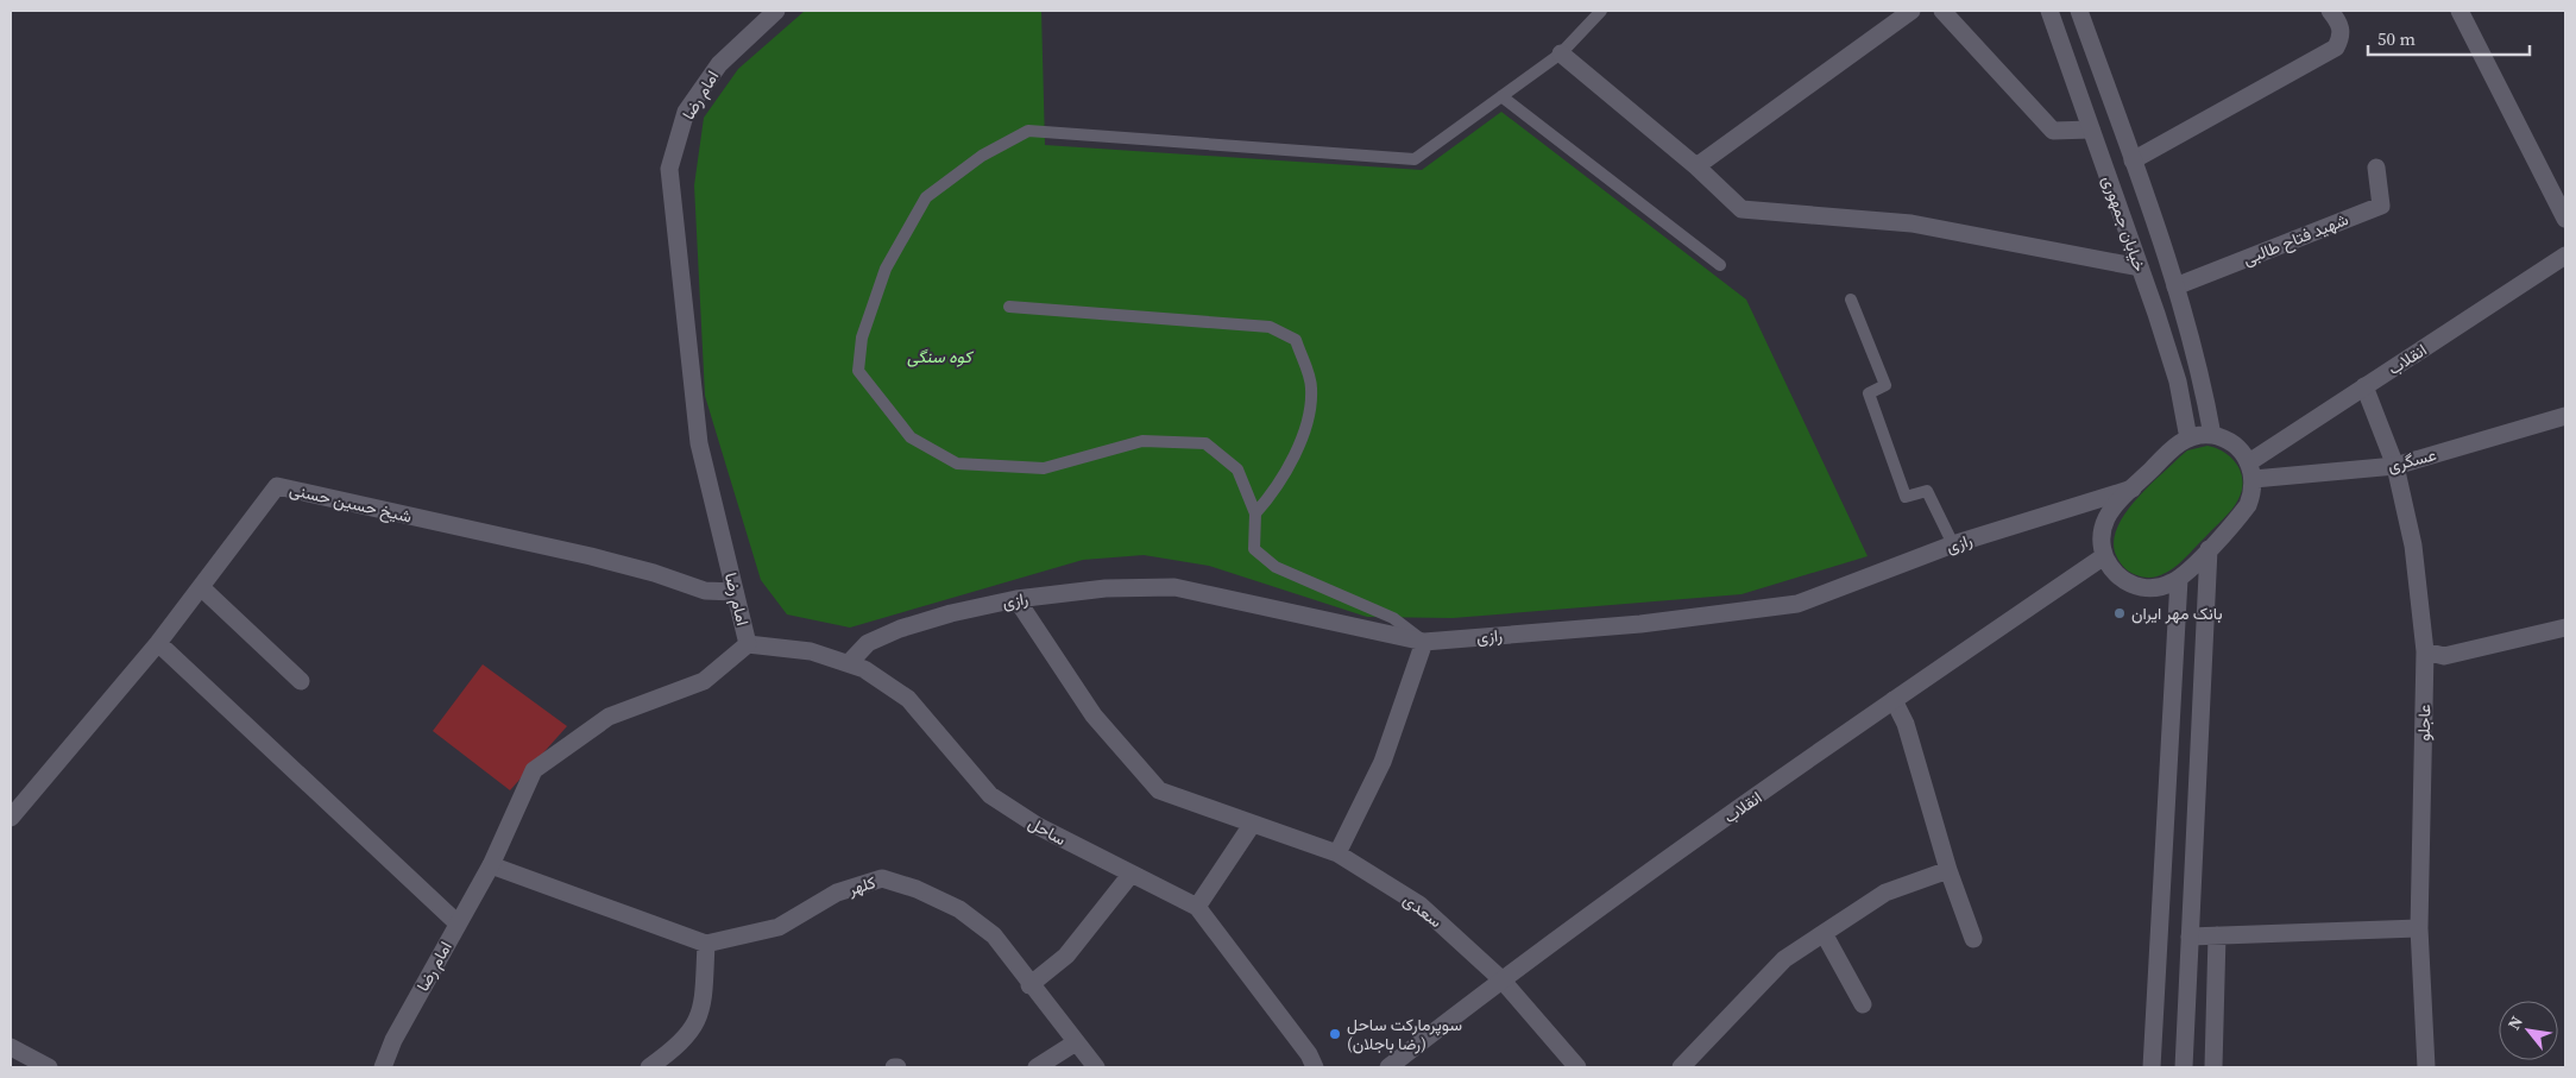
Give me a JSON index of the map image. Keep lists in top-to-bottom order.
{
  "streets": {
    "street": [
      "امام رضا",
      "خیابان جمهوری",
      "شهید فتاح طالبی",
      "انقلاب",
      "عسگری",
      "شیخ حسین حسنی",
      "رازی",
      "عاجلو",
      "ساحل",
      "کلهر",
      "سعدی"
    ]
  },
  "crossings": [
    ["امام رضا", "شیخ حسین حسنی"],
    ["امام رضا", "ساحل"],
    ["خیابان جمهوری", "شهید فتاح طالبی"],
    ["خیابان جمهوری", "انقلاب"],
    ["خیابان جمهوری", "عسگری"],
    ["خیابان جمهوری", "رازی"],
    ["انقلاب", "عسگری"],
    ["انقلاب", "رازی"],
    ["انقلاب", "عاجلو"],
    ["انقلاب", "سعدی"],
    ["عسگری", "رازی"],
    ["عسگری", "عاجلو"],
    ["رازی", "ساحل"],
    ["رازی", "سعدی"]
  ],
  "parks": ["کوه سنگی"],
  "places": ["بانک مهر ایران", "سوپرمارکت ساحل (رضا باجلان)"],
  "scale_bar": "50 m",
  "north": "top left"
}
